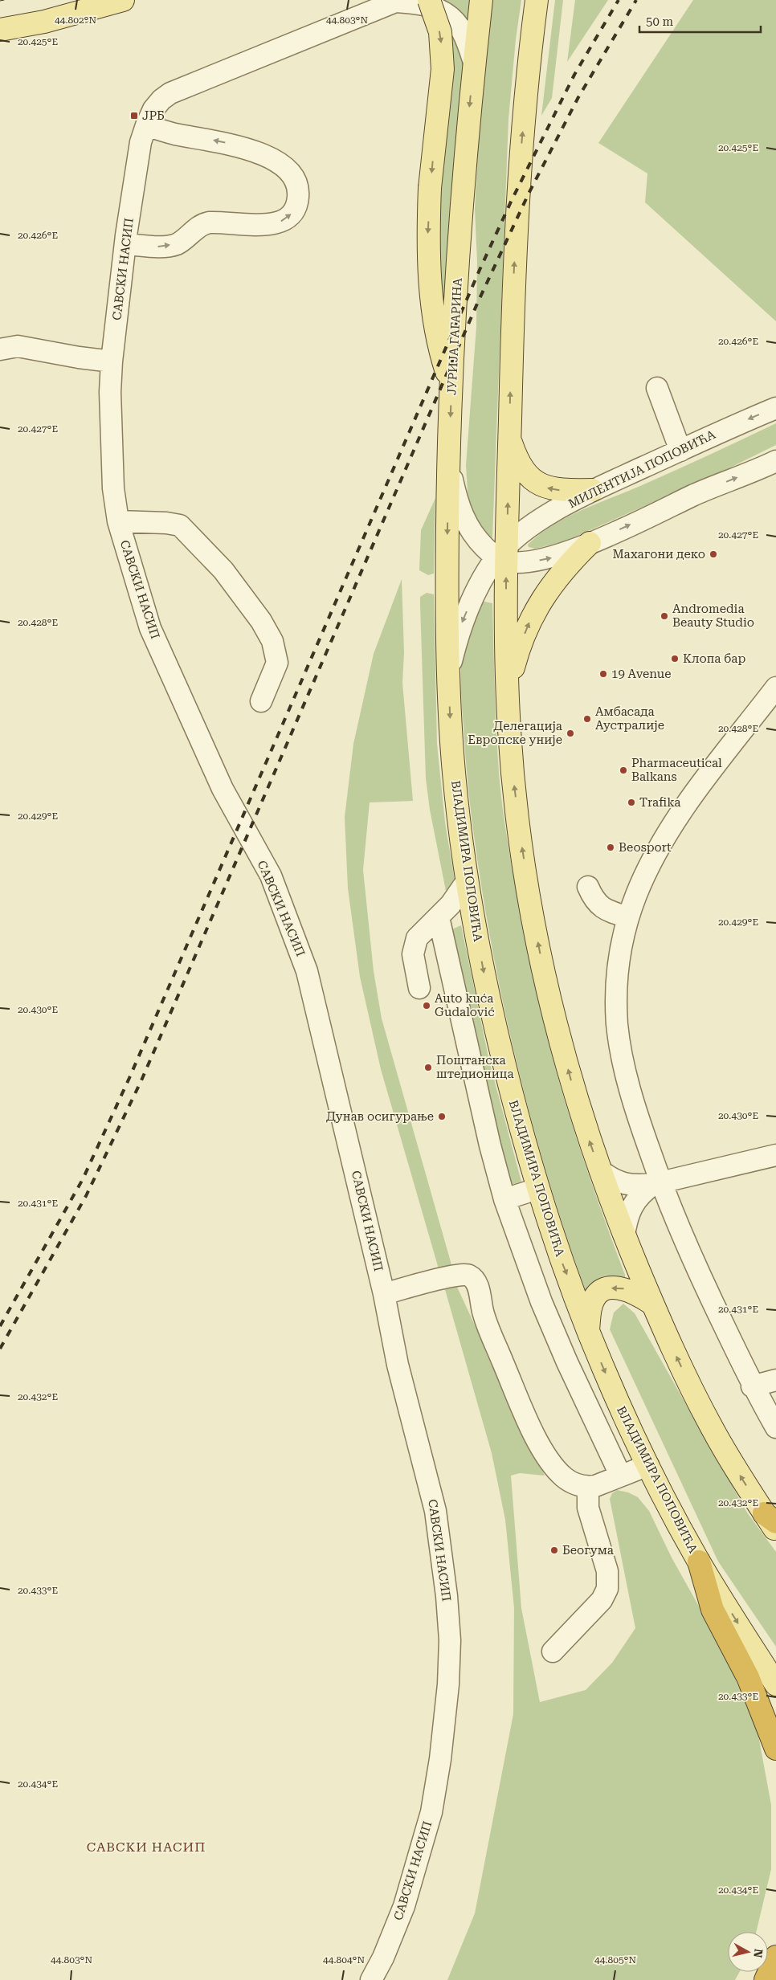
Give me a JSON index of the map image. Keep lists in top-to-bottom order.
{
  "streets": {
    "main road": ["ЈУРИЈА ГАГАРИНА", "ВЛАДИМИРА ПОПОВИЋА"],
    "street": ["САВСКИ НАСИП", "МИЛЕНТИЈА ПОПОВИЋА"]
  },
  "crossings": [
    ["САВСКИ НАСИП", "ЈУРИЈА ГАГАРИНА"],
    ["ЈУРИЈА ГАГАРИНА", "МИЛЕНТИЈА ПОПОВИЋА"],
    ["ЈУРИЈА ГАГАРИНА", "ВЛАДИМИРА ПОПОВИЋА"],
    ["МИЛЕНТИЈА ПОПОВИЋА", "ВЛАДИМИРА ПОПОВИЋА"]
  ],
  "districts": ["САВСКИ НАСИП"],
  "places": {
    "transit": ["ЈРБ"],
    "other": [
      "Махагони деко",
      "Andromedia Beauty Studio",
      "Клопа бар",
      "19 Avenue",
      "Амбасада Аустралије",
      "Делегација Европске уније",
      "Pharmaceutical Balkans",
      "Trafika",
      "Beosport",
      "Auto kuća Gudalović",
      "Поштанска штедионица",
      "Дунав осигурање",
      "Беогума"
    ]
  },
  "scale_bar": "50 m",
  "north": "right",
  "coordinates": [
    "44.802°N",
    "44.803°N",
    "20.425°E",
    "20.426°E",
    "20.427°E",
    "20.428°E",
    "20.429°E",
    "20.430°E",
    "20.431°E",
    "20.432°E",
    "20.433°E",
    "20.434°E",
    "44.804°N",
    "44.805°N"
  ]
}
